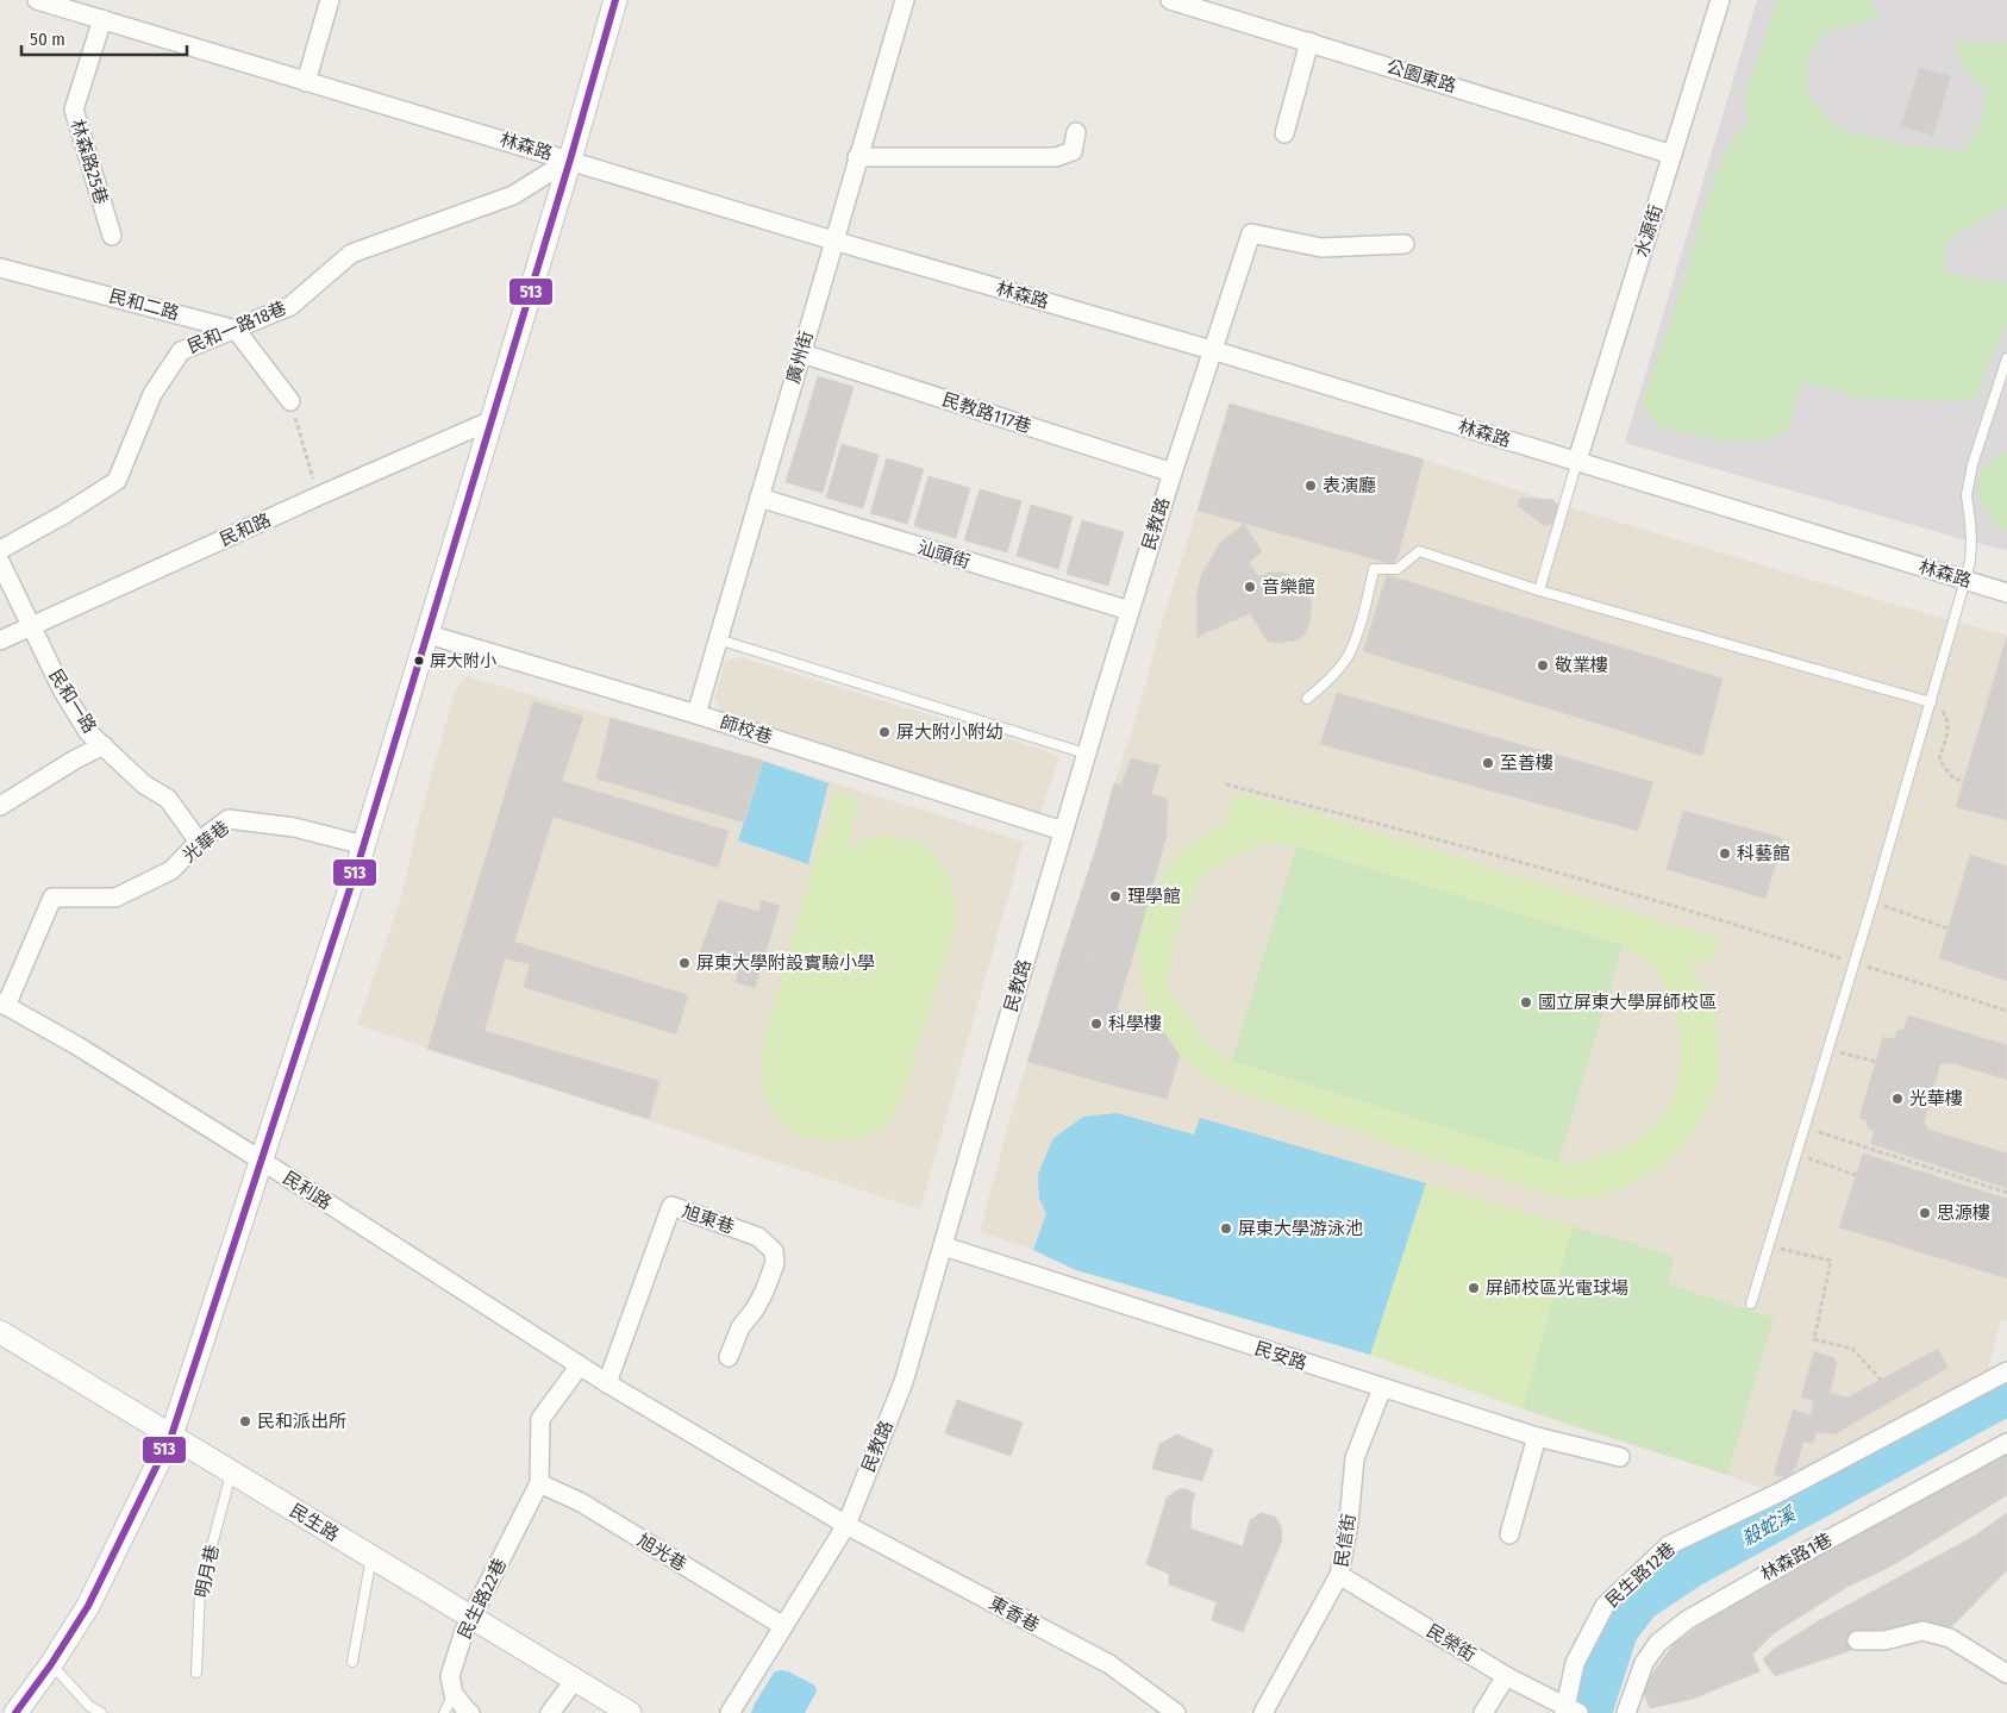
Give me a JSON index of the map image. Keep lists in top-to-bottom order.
{
  "streets": {
    "street": [
      "公園東路",
      "林森路",
      "林森路25巷",
      "水源街",
      "民和二路",
      "民和一路18巷",
      "廣州街",
      "民教路117巷",
      "民教路",
      "民和路",
      "汕頭街",
      "民和一路",
      "師校巷",
      "光華巷",
      "民利路",
      "旭東巷",
      "民安路",
      "民生路",
      "民信街",
      "旭光巷",
      "林森路1巷",
      "民生路12巷",
      "民生路22巷",
      "東香巷",
      "民榮街"
    ],
    "lane": ["明月巷"]
  },
  "crossings": [
    ["公園東路", "水源街"],
    ["林森路", "林森路25巷"],
    ["林森路", "水源街"],
    ["林森路", "民和一路18巷"],
    ["林森路", "廣州街"],
    ["林森路", "民教路"],
    ["民和二路", "民和一路18巷"],
    ["廣州街", "民教路117巷"],
    ["廣州街", "汕頭街"],
    ["廣州街", "師校巷"],
    ["民教路117巷", "民教路"],
    ["民教路", "汕頭街"],
    ["民教路", "師校巷"],
    ["民教路", "民安路"],
    ["民教路", "旭光巷"],
    ["民教路", "東香巷"],
    ["民和路", "民和一路"],
    ["民和一路", "光華巷"],
    ["光華巷", "民利路"],
    ["民安路", "民信街"],
    ["民生路", "明月巷"],
    ["民生路", "民生路22巷"],
    ["民信街", "民榮街"],
    ["旭光巷", "民生路22巷"],
    ["民生路12巷", "民榮街"]
  ],
  "water": ["殺蛇溪"],
  "places": [
    "表演廳",
    "音樂館",
    "屏大附小",
    "敬業樓",
    "屏大附小附幼",
    "至善樓",
    "科藝館",
    "理學館",
    "屏東大學附設實驗小學",
    "國立屏東大學屏師校區",
    "科學樓",
    "光華樓",
    "思源樓",
    "屏東大學游泳池",
    "屏師校區光電球場",
    "民和派出所"
  ],
  "lines": ["transit line 513"],
  "scale_bar": "50 m"
}
